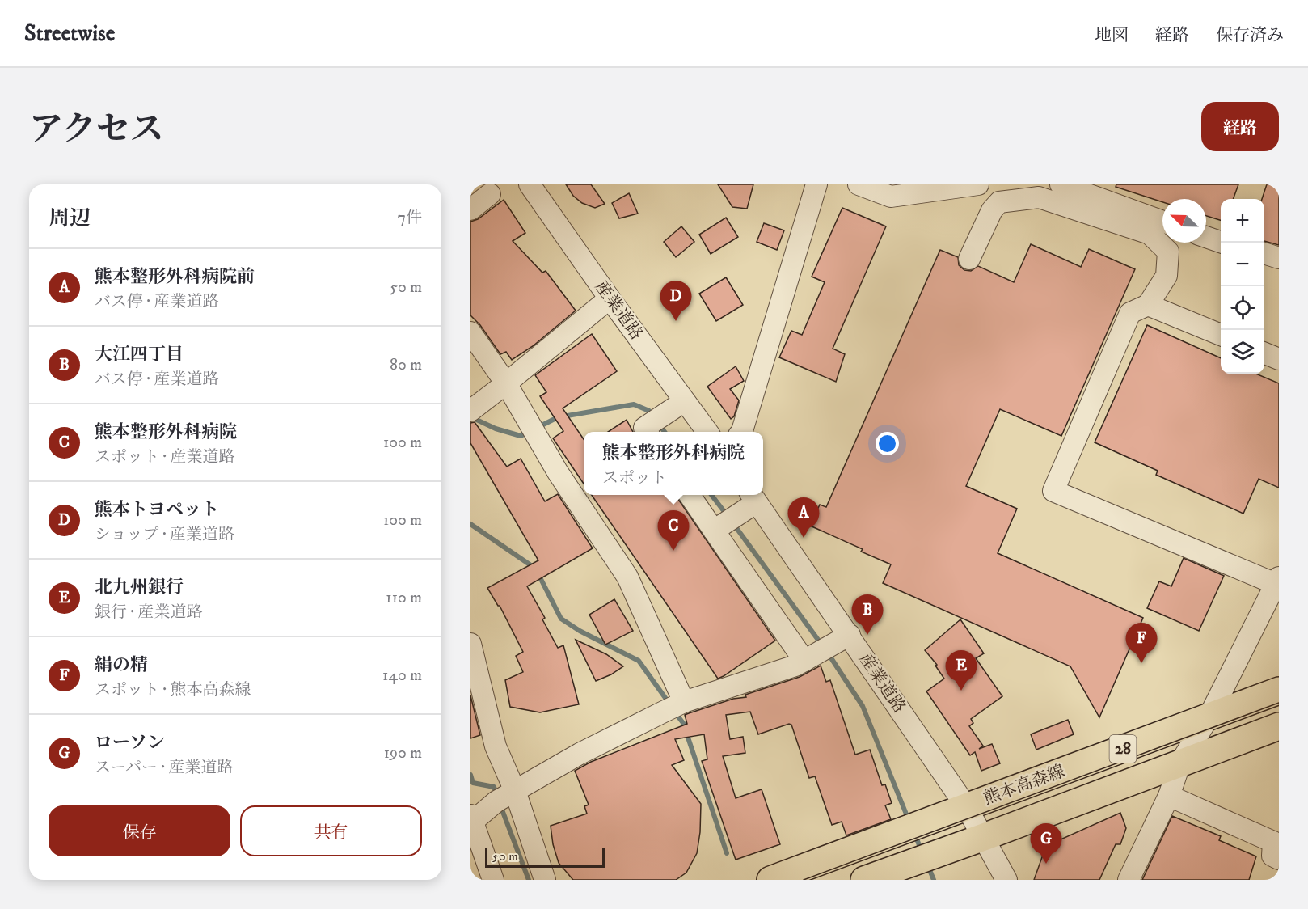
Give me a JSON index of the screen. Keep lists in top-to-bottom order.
{
  "streets": {
    "main road": ["28", "熊本高森線"],
    "street": ["産業道路"]
  },
  "crossings": [
    ["産業道路", "熊本高森線"]
  ],
  "scale_bar": "50 m",
  "north": "top left",
  "page": {
    "header": "Streetwise",
    "nav": ["地図", "経路", "保存済み"],
    "title": "アクセス",
    "buttons": [
      "経路",
      ["保存", "共有"]
    ],
    "heading": ["周辺", "7件"],
    "map_buttons": ["+", "−"],
    "list": [
      {
        "mark": "A",
        "name": "熊本整形外科病院前",
        "note": "バス停 · 産業道路",
        "value": "50 m"
      },
      {
        "mark": "B",
        "name": "大江四丁目",
        "note": "バス停 · 産業道路",
        "value": "80 m"
      },
      {
        "mark": "C",
        "name": "熊本整形外科病院",
        "note": "スポット · 産業道路",
        "value": "100 m"
      },
      {
        "mark": "D",
        "name": "熊本トヨペット",
        "note": "ショップ · 産業道路",
        "value": "100 m"
      },
      {
        "mark": "E",
        "name": "北九州銀行",
        "note": "銀行 · 産業道路",
        "value": "110 m"
      },
      {
        "mark": "F",
        "name": "絹の精",
        "note": "スポット · 熊本高森線",
        "value": "140 m"
      },
      {
        "mark": "G",
        "name": "ローソン",
        "note": "スーパー · 産業道路",
        "value": "190 m"
      }
    ],
    "pins": [
      "D",
      "A",
      "C",
      "B",
      "F",
      "E",
      "G"
    ],
    "popup": ["熊本整形外科病院", "スポット"],
    "scale": "50 m"
  }
}
